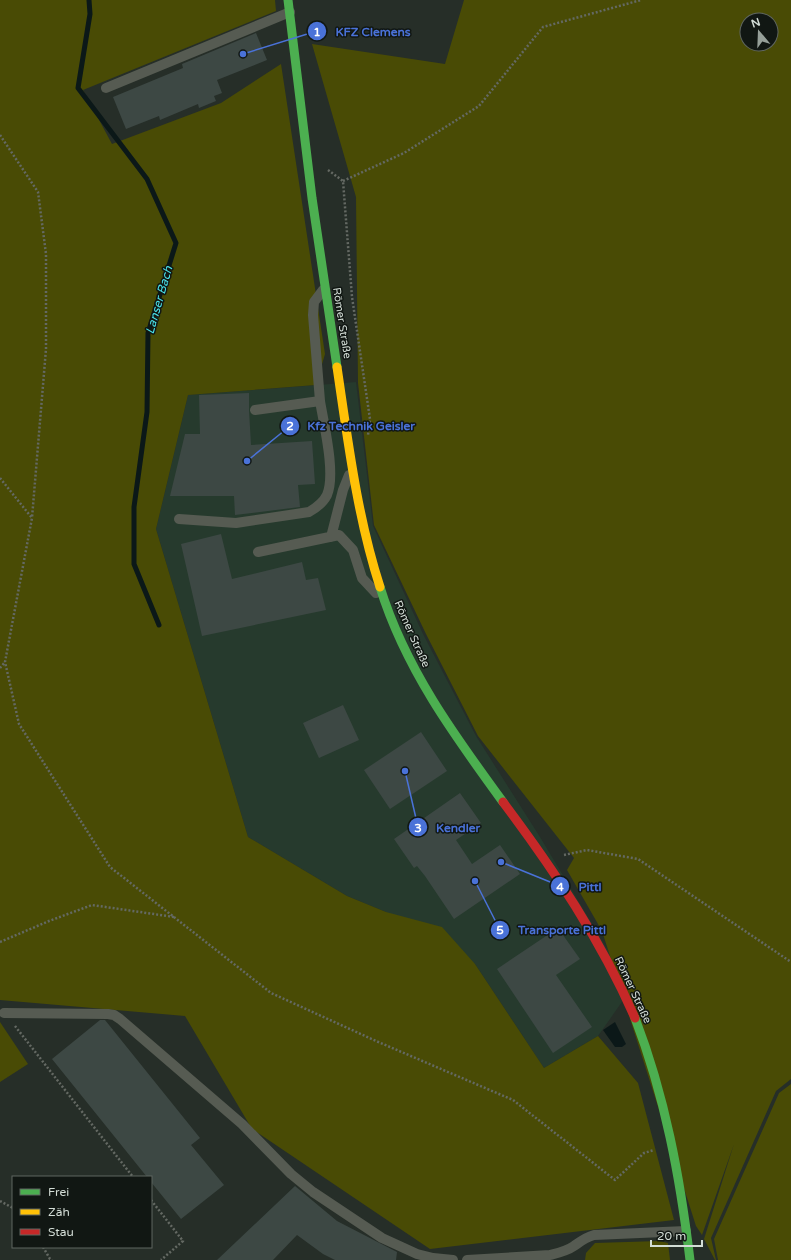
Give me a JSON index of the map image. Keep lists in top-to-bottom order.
{
  "streets": {
    "main road": ["Römer Straße"]
  },
  "water": ["Lanser Bach"],
  "places": [
    "KFZ Clemens",
    "Kfz Technik Geisler",
    "Kendler",
    "Pittl",
    "Transporte Pittl"
  ],
  "legend": ["Frei", "Zäh", "Stau"],
  "scale_bar": "20 m",
  "north": "top"
}
